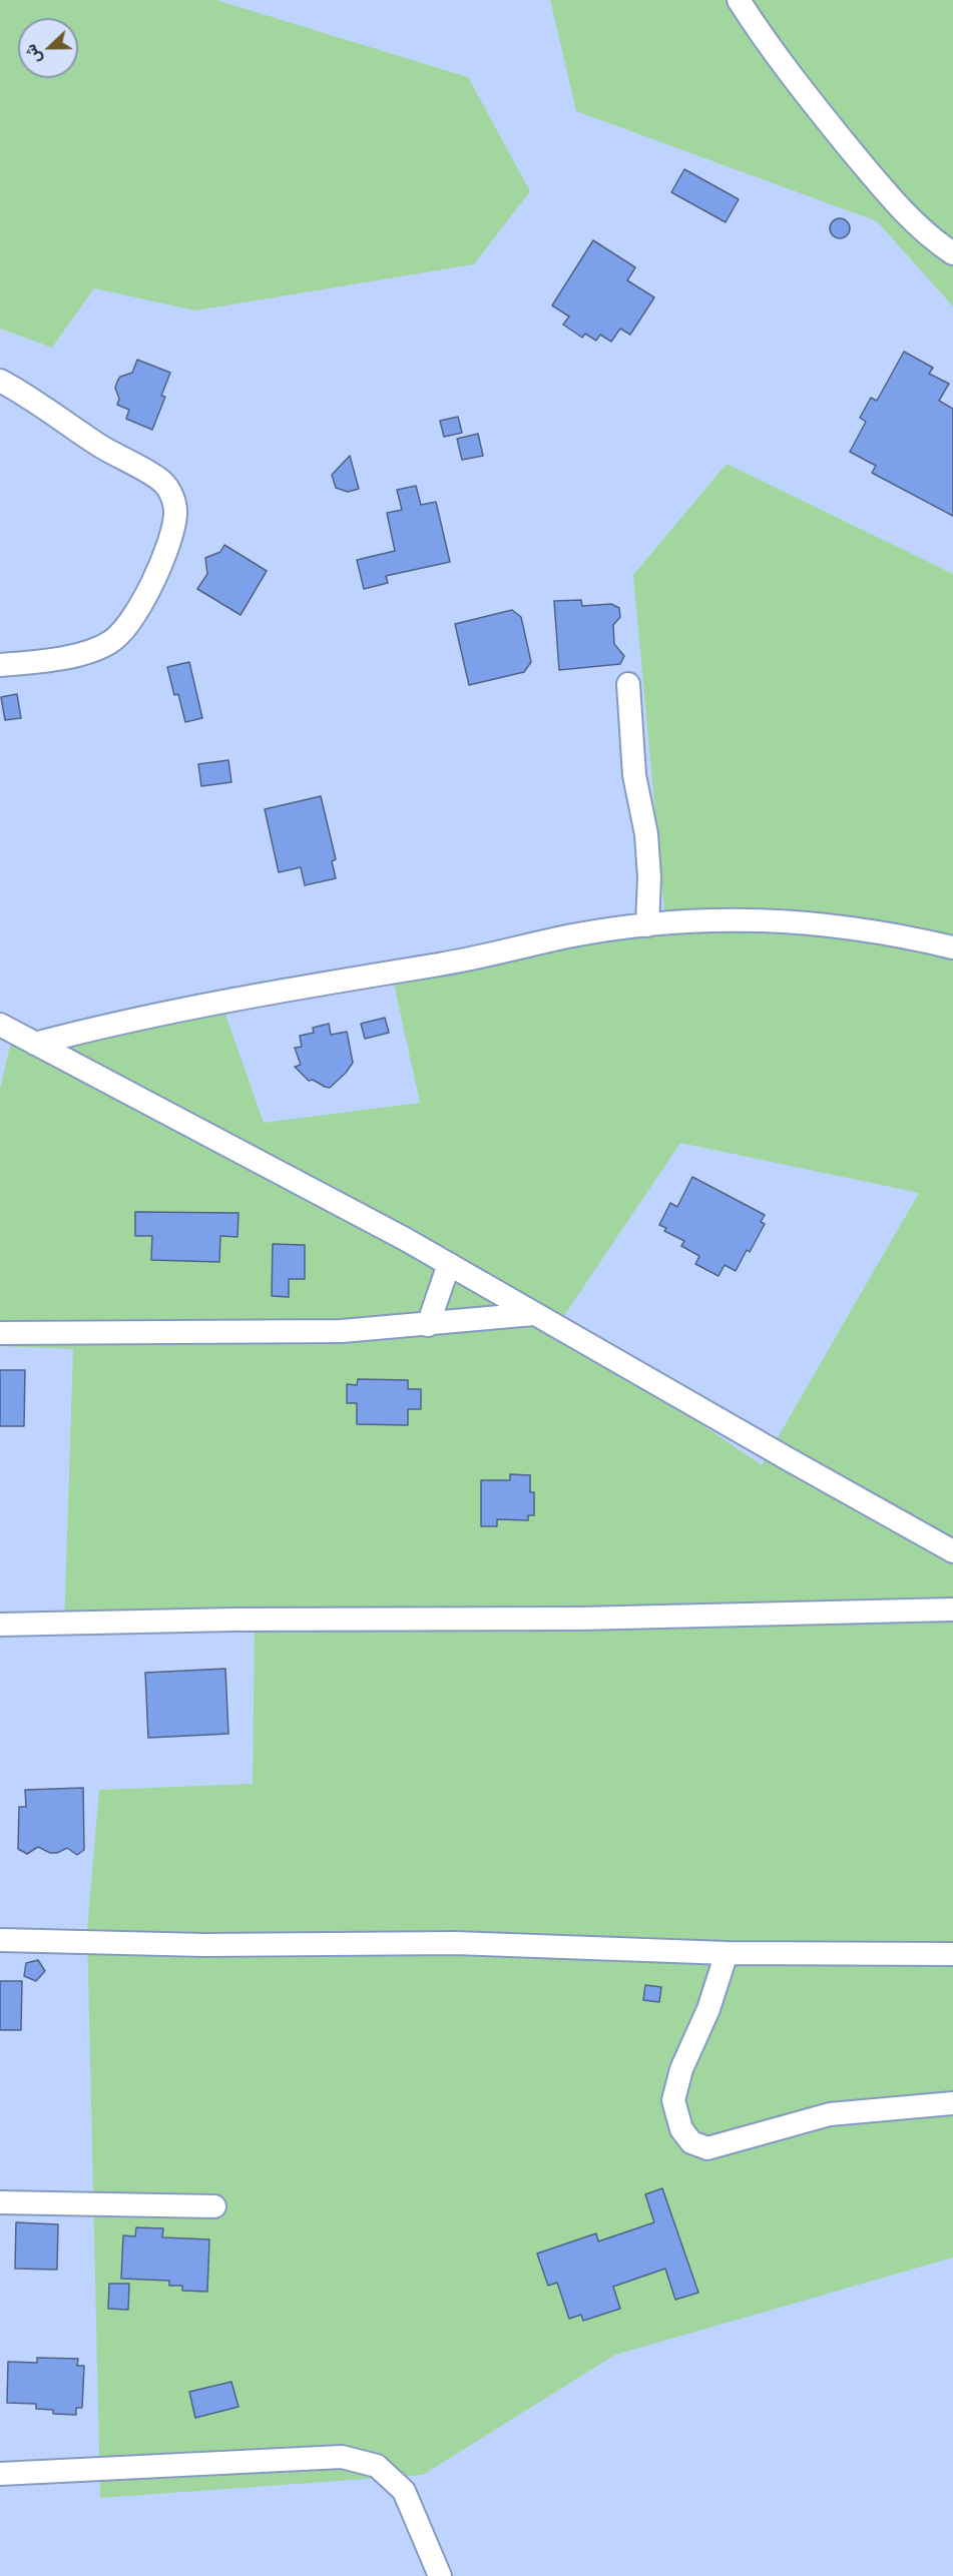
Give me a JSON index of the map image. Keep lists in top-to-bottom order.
{
  "north": "left"
}
